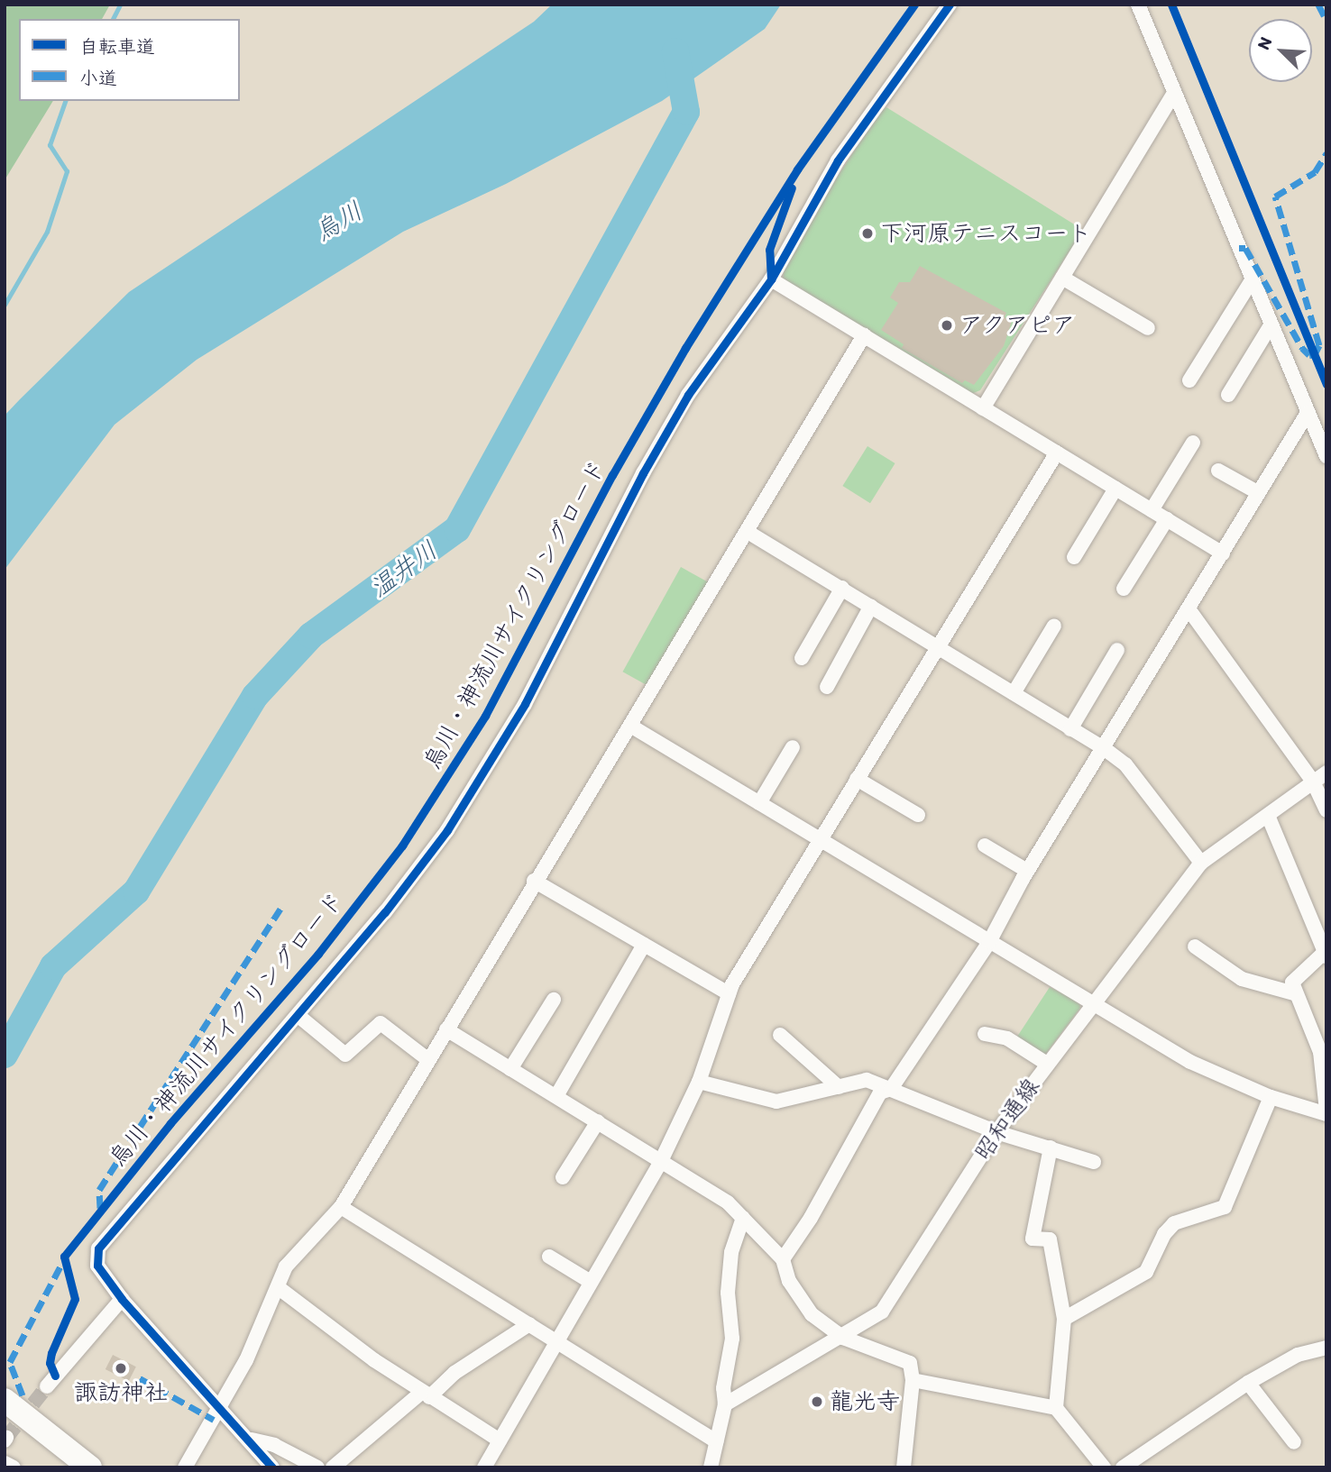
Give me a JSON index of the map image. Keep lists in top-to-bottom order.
{
  "streets": {
    "street": ["昭和通線"],
    "cycle path": ["烏川・神流川サイクリングロード"]
  },
  "water": ["烏川", "温井川"],
  "places": [
    "下河原テニスコート",
    "アクアピア",
    "諏訪神社",
    "龍光寺"
  ],
  "legend": ["自転車道", "小道"],
  "north": "top left"
}
